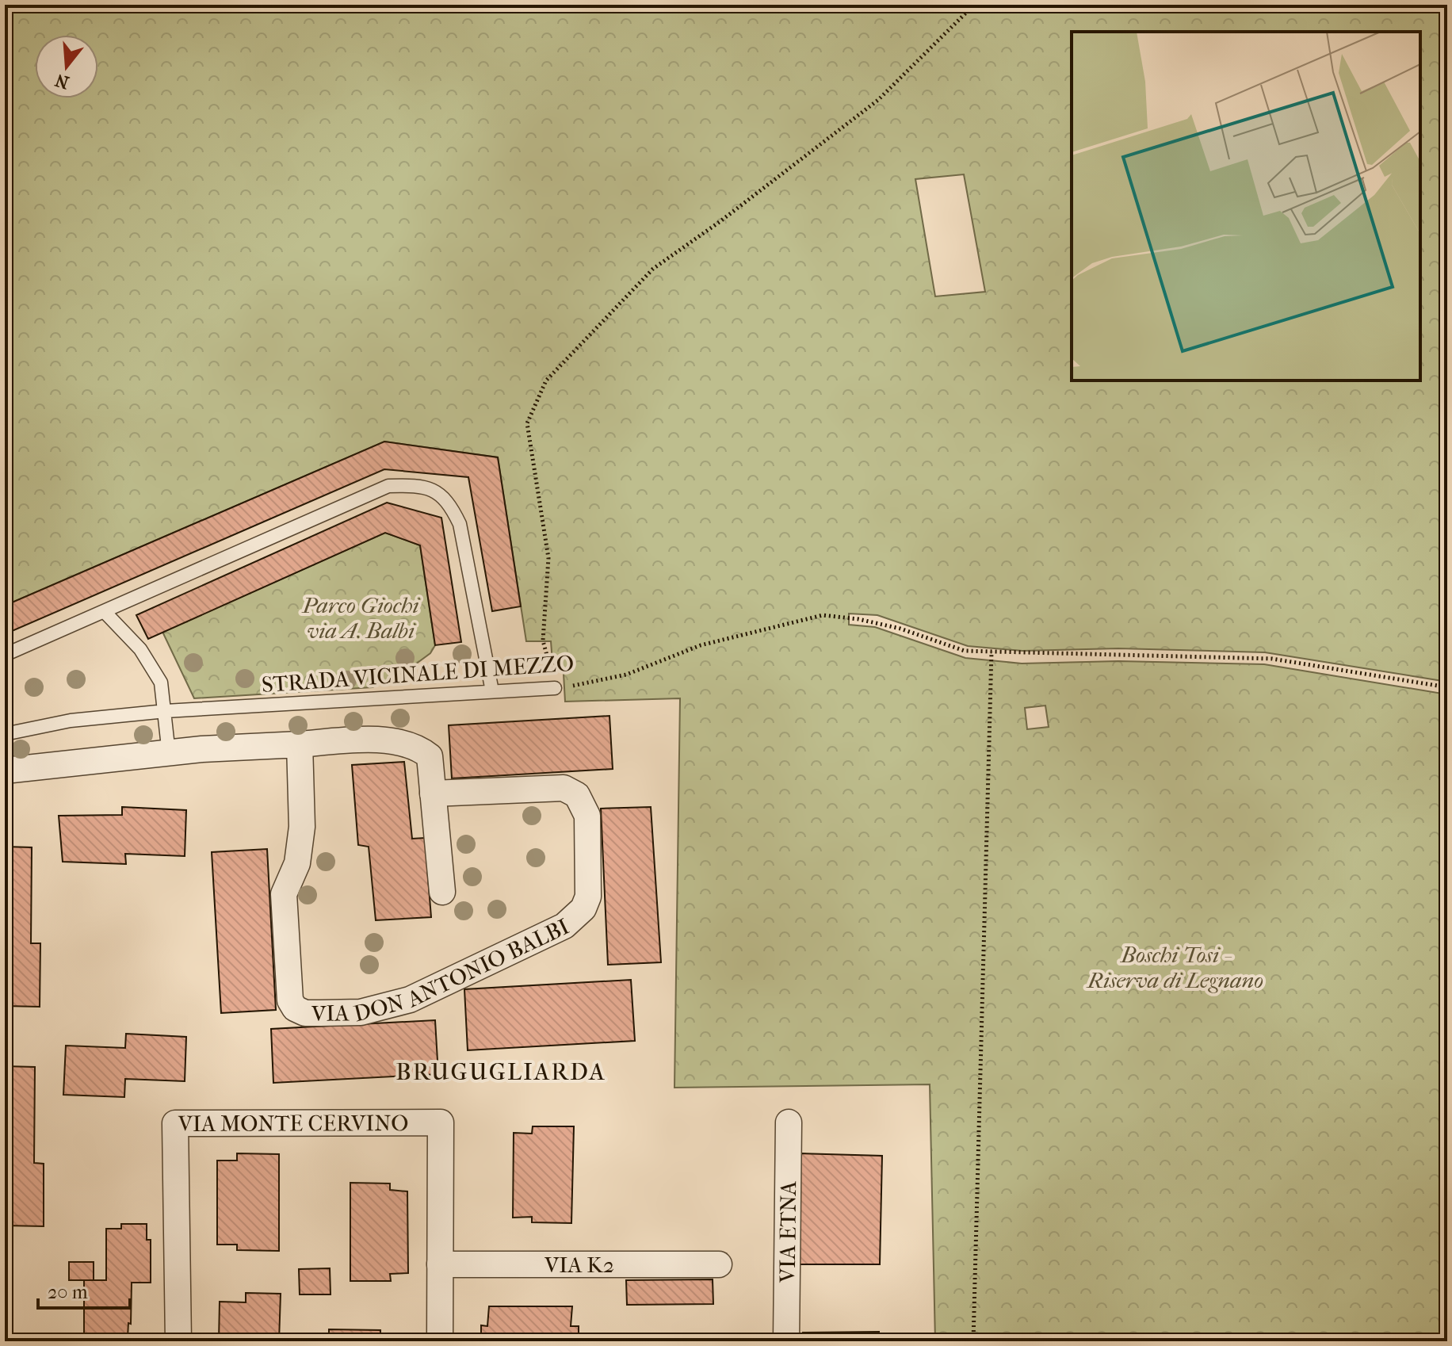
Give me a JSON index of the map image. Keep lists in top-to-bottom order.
{
  "streets": {
    "street": [
      "VIA DON ANTONIO BALBI",
      "VIA MONTE CERVINO",
      "VIA ETNA",
      "VIA K2"
    ],
    "lane": ["STRADA VICINALE DI MEZZO"]
  },
  "crossings": [
    ["VIA MONTE CERVINO", "VIA K2"]
  ],
  "districts": ["BRUGUGLIARDA"],
  "parks": ["Parco Giochi via A. Balbi", "Boschi Tosi - Riserva di Legnano"],
  "scale_bar": "20 m",
  "north": "bottom"
}
